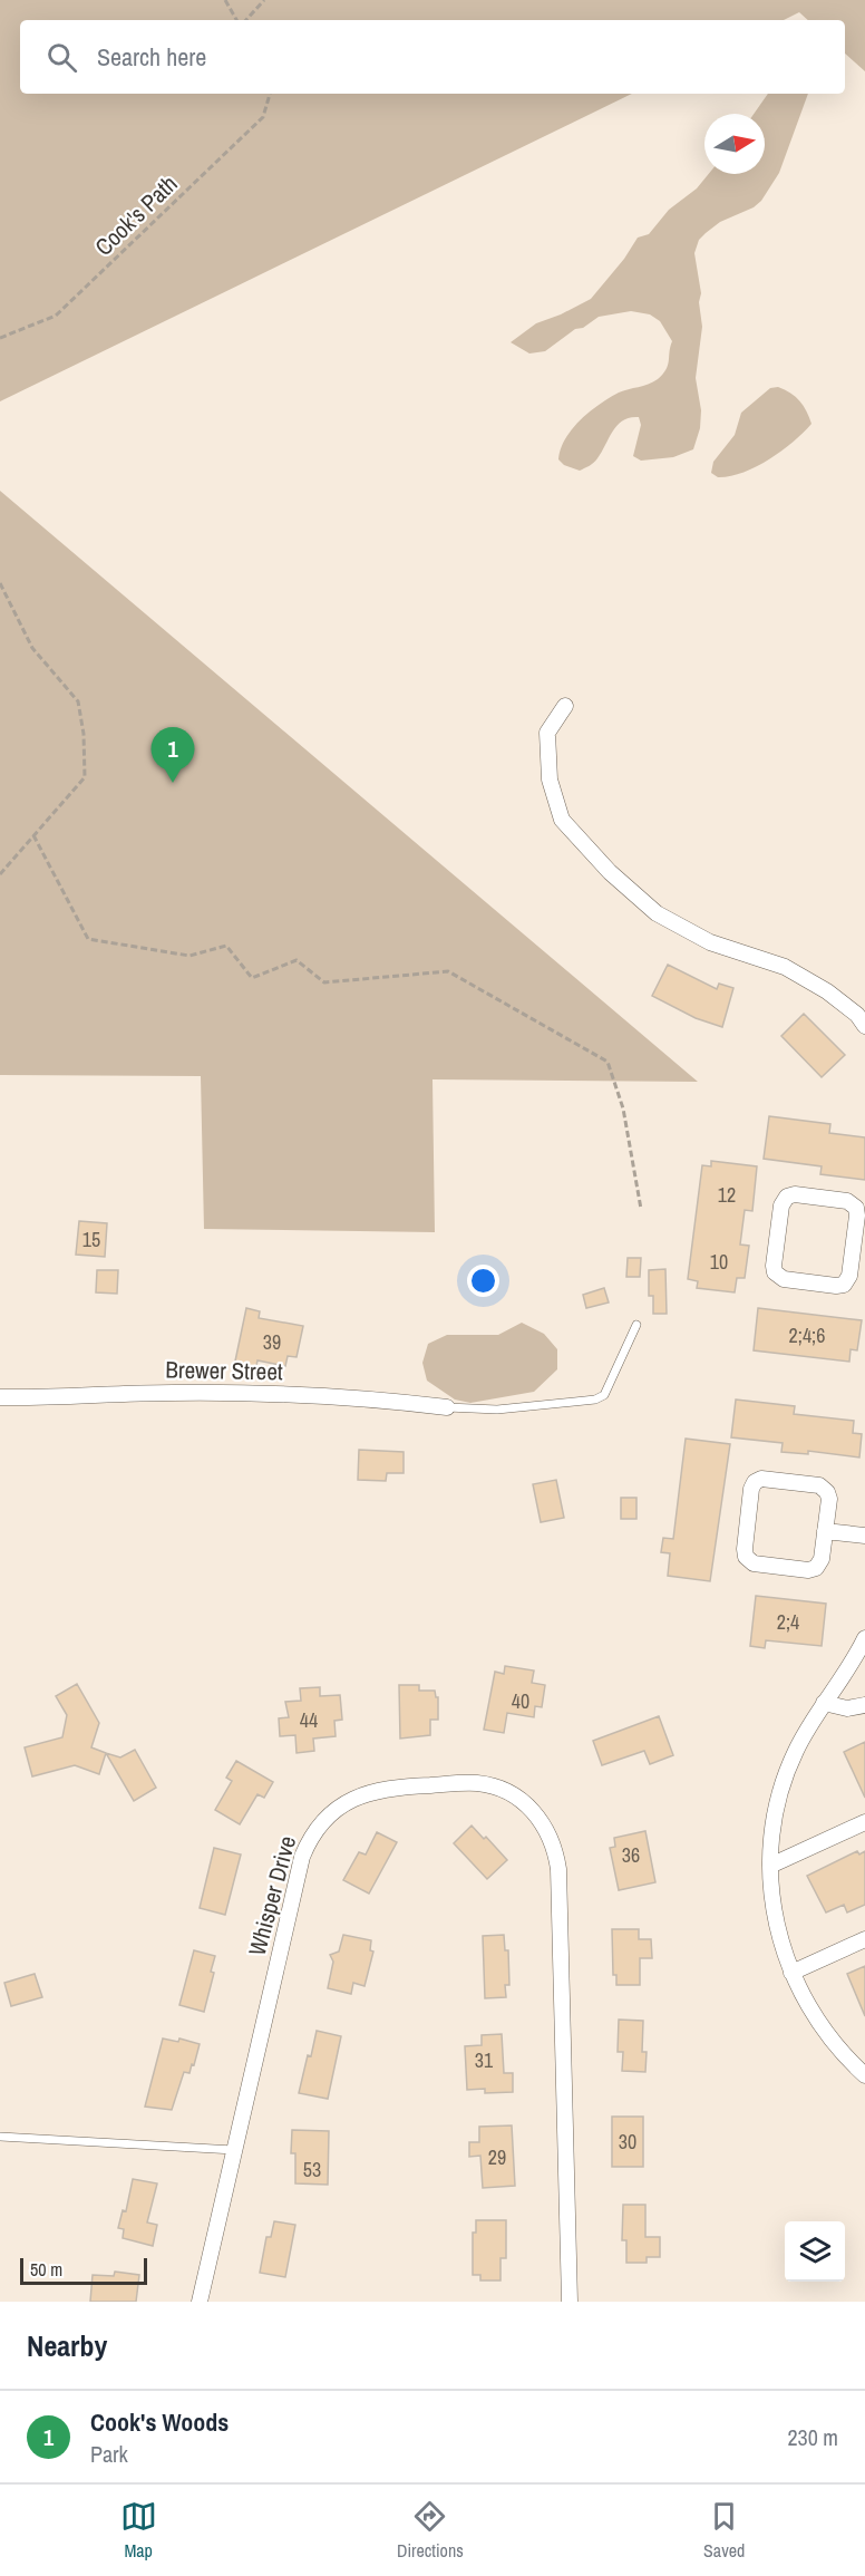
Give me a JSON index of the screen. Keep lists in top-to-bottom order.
{
  "streets": {
    "street": ["Brewer Street", "Whisper Drive"],
    "path": ["Cook's Path"]
  },
  "house_numbers": [
    "12",
    "15",
    "10",
    "2;4;6",
    "39",
    "2;4",
    "40",
    "44",
    "36",
    "31",
    "30",
    "29",
    "53"
  ],
  "scale_bar": "50 m",
  "north": "right",
  "page": {
    "search": "Search here",
    "pins": "1",
    "scale": "50 m",
    "heading": "Nearby",
    "list": [
      {
        "mark": "1",
        "name": "Cook's Woods",
        "note": "Park",
        "value": "230 m"
      }
    ],
    "nav": ["Map", "Directions", "Saved"]
  }
}
